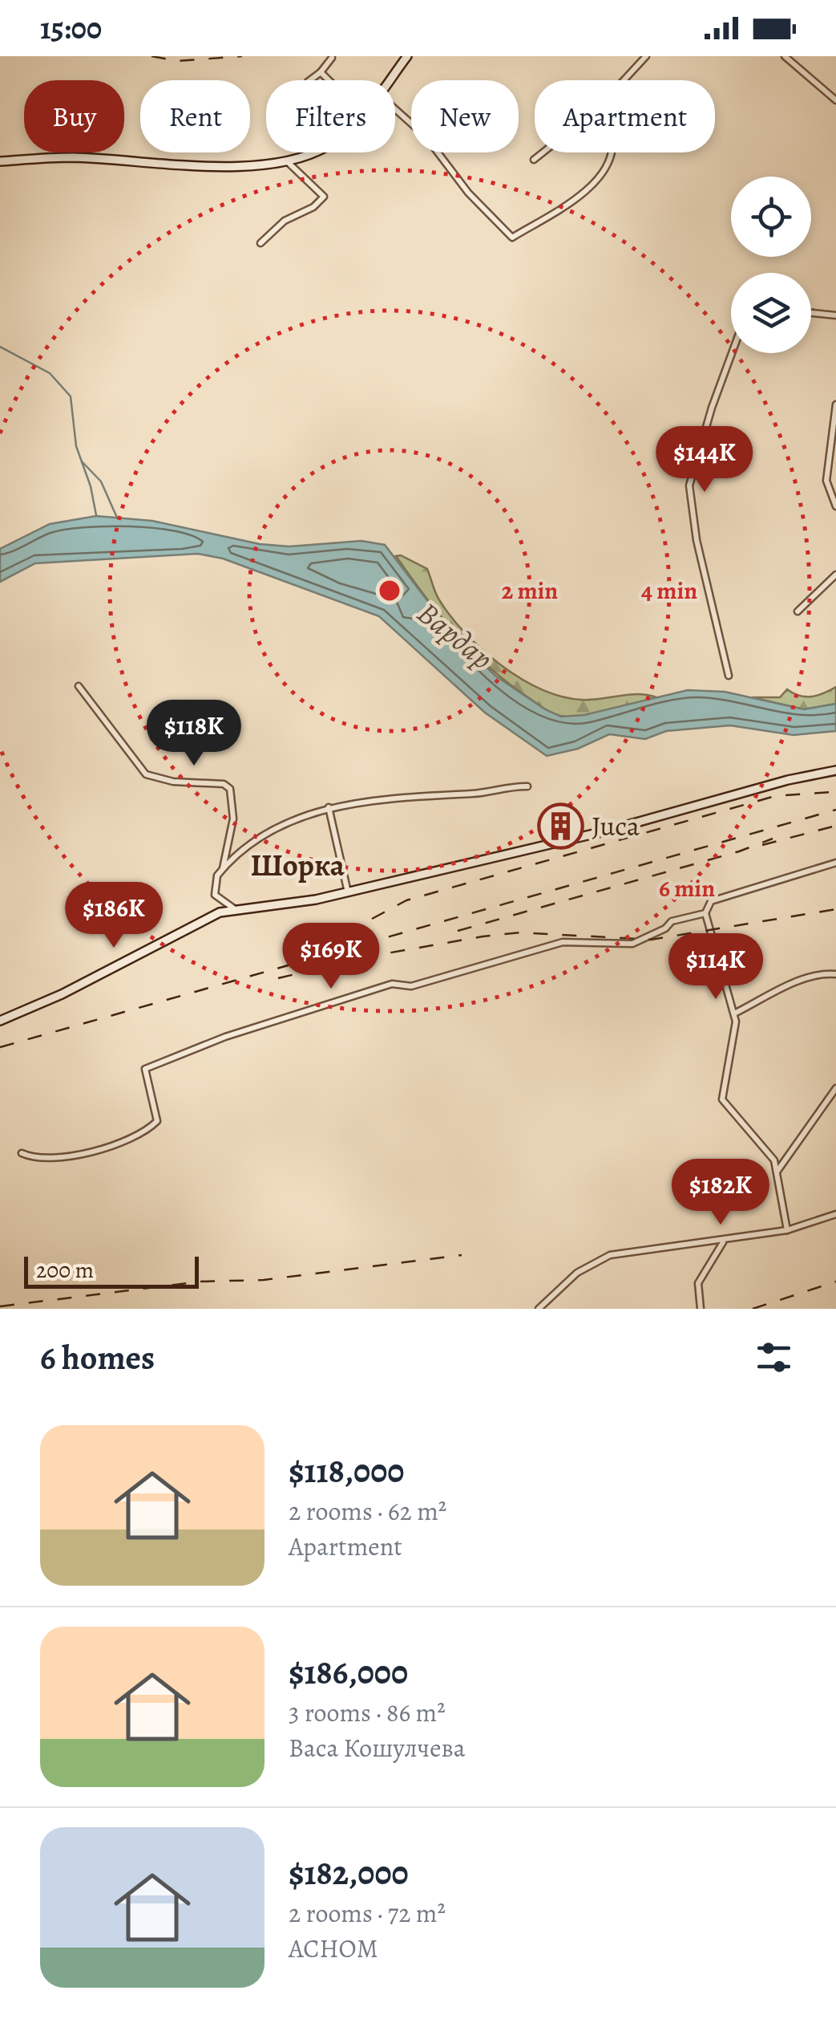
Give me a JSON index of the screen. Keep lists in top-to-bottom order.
{
  "districts": ["Шорка"],
  "water": ["Вардар"],
  "places": {
    "building": ["Juca"]
  },
  "scale_bar": "200 m",
  "page": {
    "status": "15:00",
    "chip": [
      "Buy",
      "Rent",
      "Filters",
      "New",
      "Apartment"
    ],
    "price": [
      "$144K",
      "$118K",
      "$186K",
      "$169K",
      "$114K",
      "$182K"
    ],
    "scale": "200 m",
    "heading": "6 homes",
    "list": [
      {
        "name": "$118,000",
        "note": "2 rooms · 62 m² · Apartment"
      },
      {
        "name": "$186,000",
        "note": "3 rooms · 86 m² · Васа Кошулчева"
      },
      {
        "name": "$182,000",
        "note": "2 rooms · 72 m² · АСНОМ"
      }
    ]
  },
  "rings": ["2 min", "4 min", "6 min"]
}
